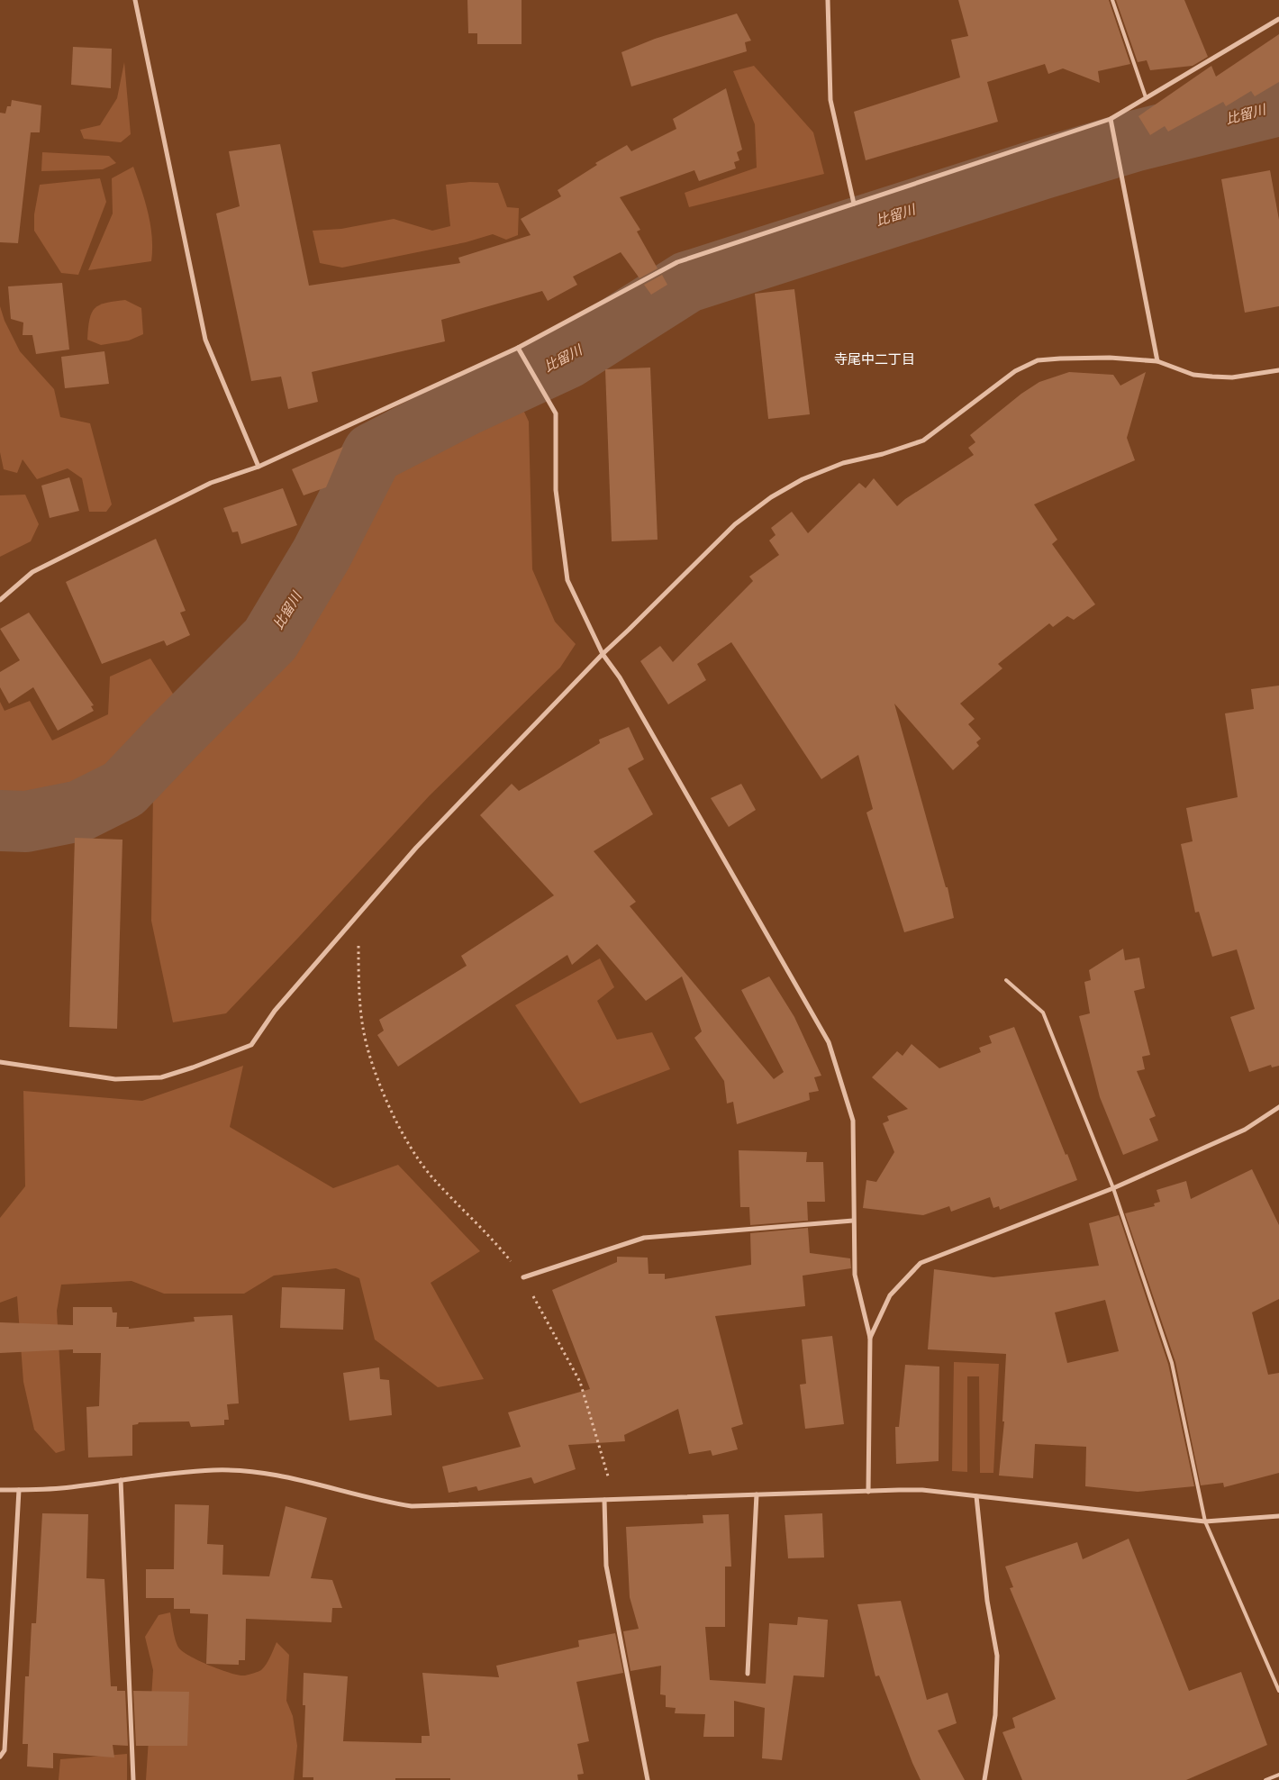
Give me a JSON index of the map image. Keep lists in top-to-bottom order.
{
  "districts": ["寺尾中二丁目"],
  "water": ["比留川"]
}
